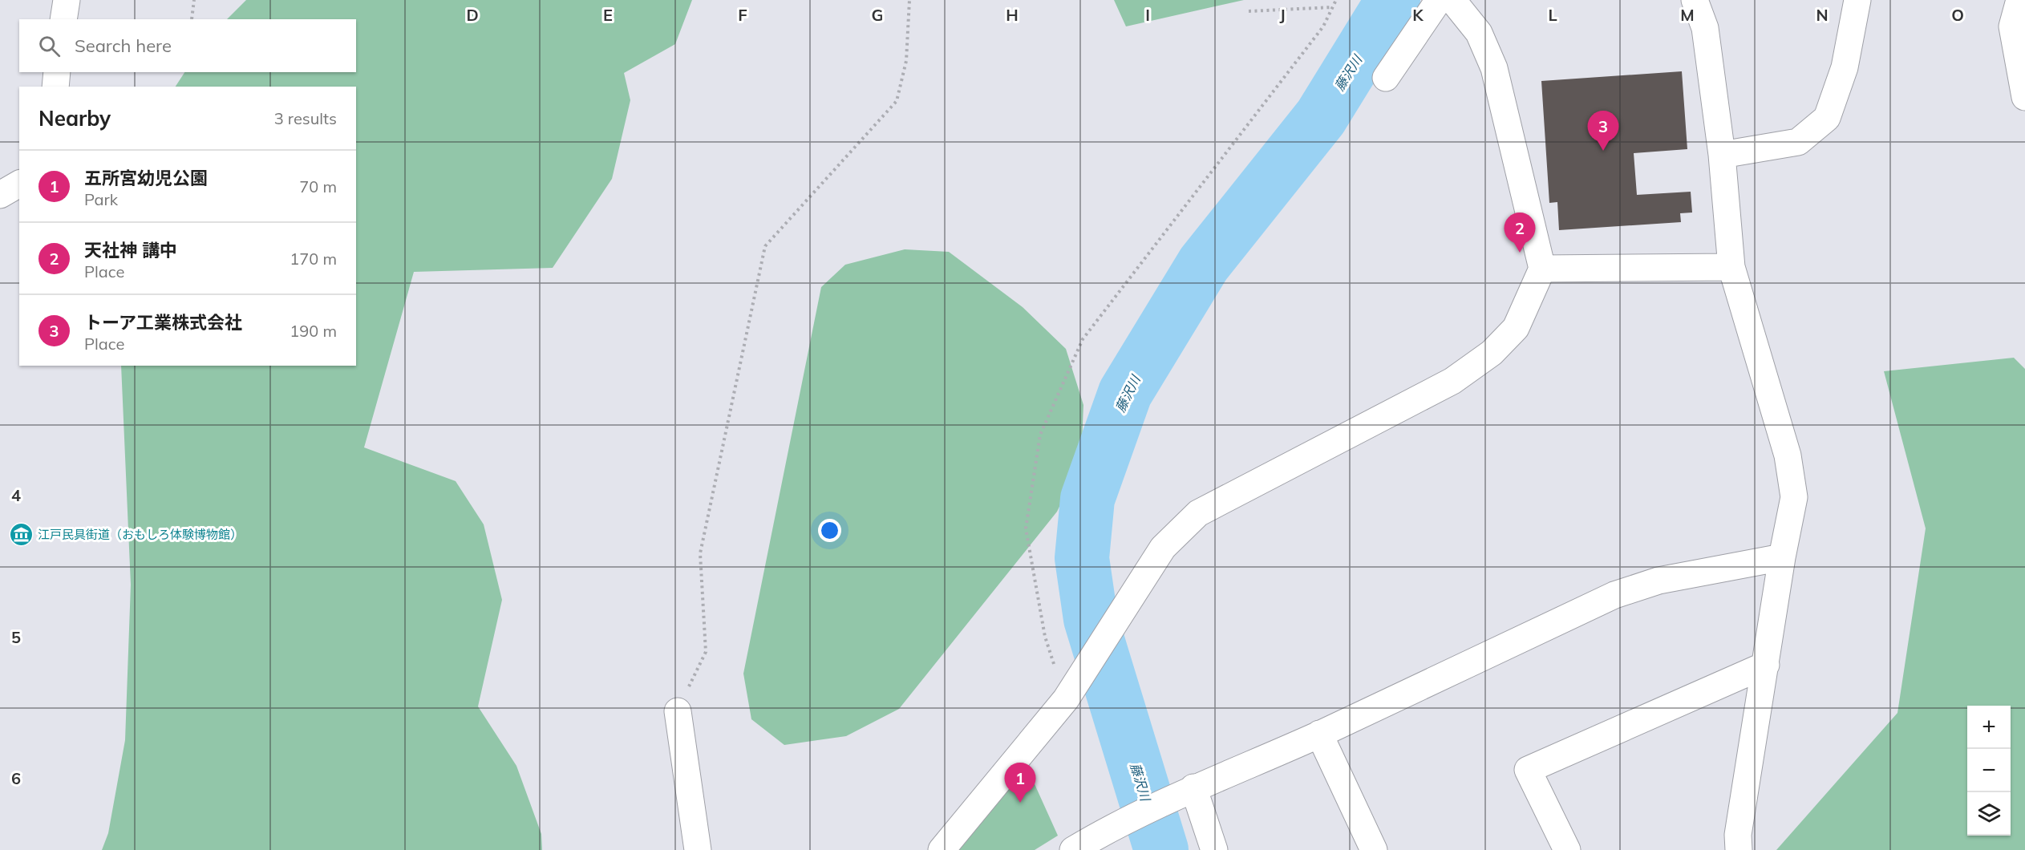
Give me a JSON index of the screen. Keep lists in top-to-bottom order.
{
  "water": ["藤沢川"],
  "places": {
    "museum": ["江戸民具街道（おもしろ体験博物館）"]
  },
  "page": {
    "search": "Search here",
    "heading": ["Nearby", "3 results"],
    "pins": ["3", "2", "1"],
    "list": [
      {
        "mark": "1",
        "name": "五所宮幼児公園",
        "note": "Park",
        "value": "70 m"
      },
      {
        "mark": "2",
        "name": "天社神 講中",
        "note": "Place",
        "value": "170 m"
      },
      {
        "mark": "3",
        "name": "トーア工業株式会社",
        "note": "Place",
        "value": "190 m"
      }
    ],
    "map_buttons": ["+", "−"]
  },
  "grid": {
    "columns": [
      "D",
      "E",
      "F",
      "G",
      "H",
      "I",
      "J",
      "K",
      "L",
      "M",
      "N",
      "O"
    ],
    "rows": ["4", "5", "6"]
  }
}
